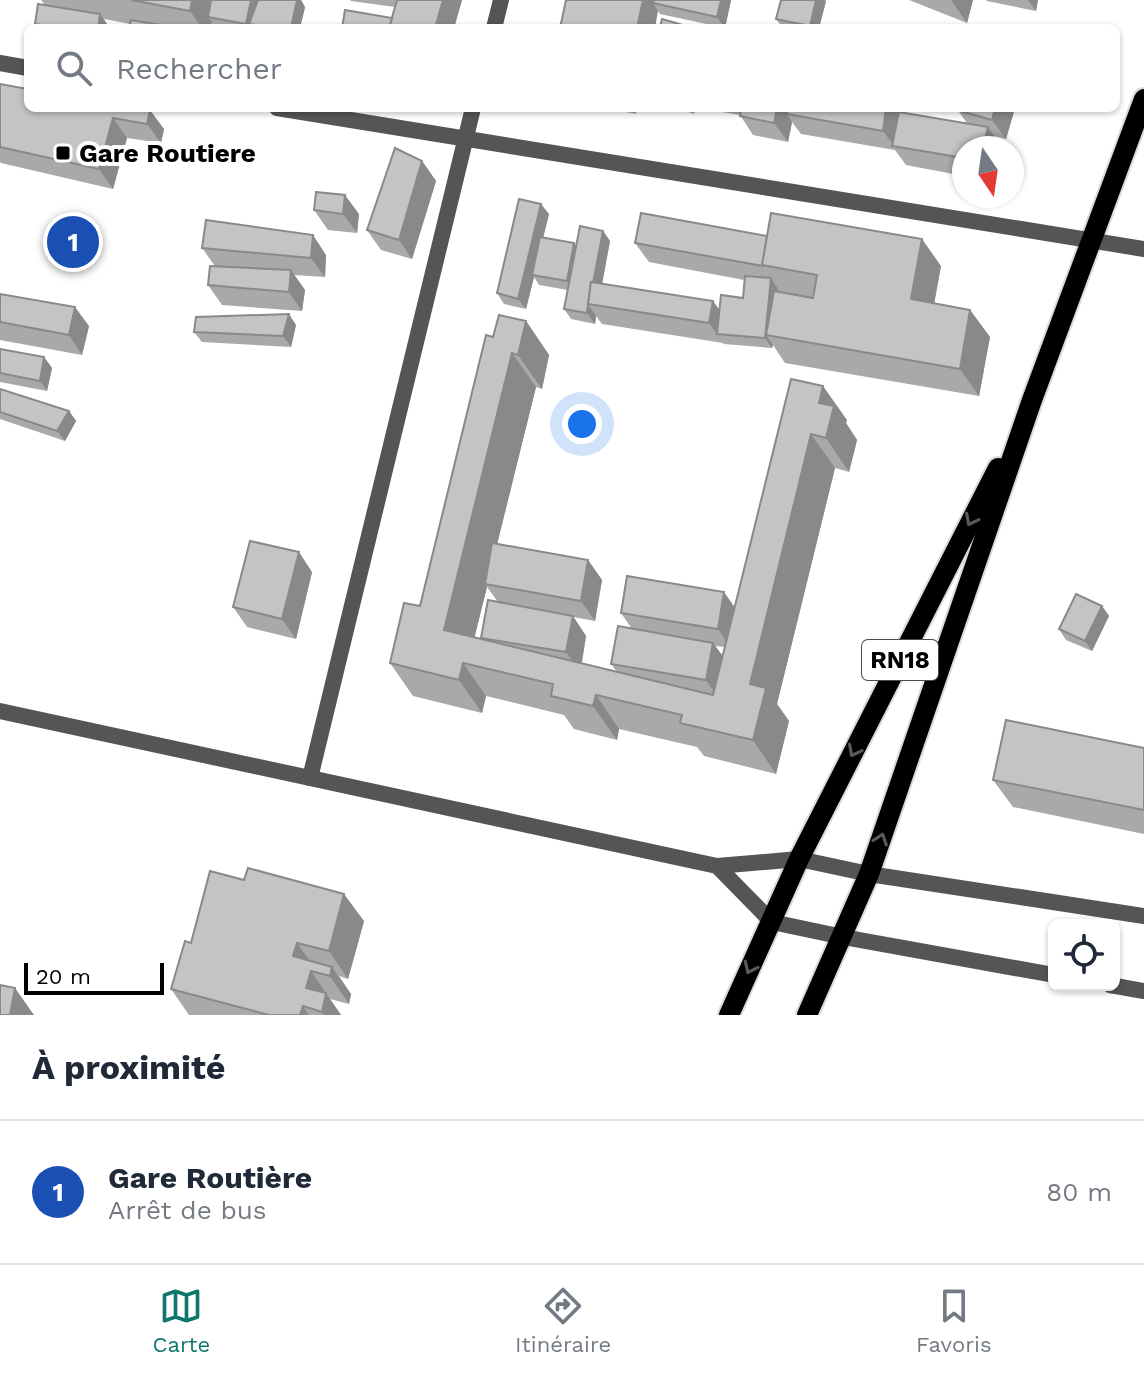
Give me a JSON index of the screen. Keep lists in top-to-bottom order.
{
  "streets": {
    "main road": ["RN18"]
  },
  "places": {
    "transit": ["Gare Routiere"]
  },
  "scale_bar": "20 m",
  "north": "bottom",
  "page": {
    "search": "Rechercher",
    "pins": "1",
    "scale": "20 m",
    "heading": "À proximité",
    "list": [
      {
        "mark": "1",
        "name": "Gare Routière",
        "note": "Arrêt de bus",
        "value": "80 m"
      }
    ],
    "nav": ["Carte", "Itinéraire", "Favoris"]
  }
}
